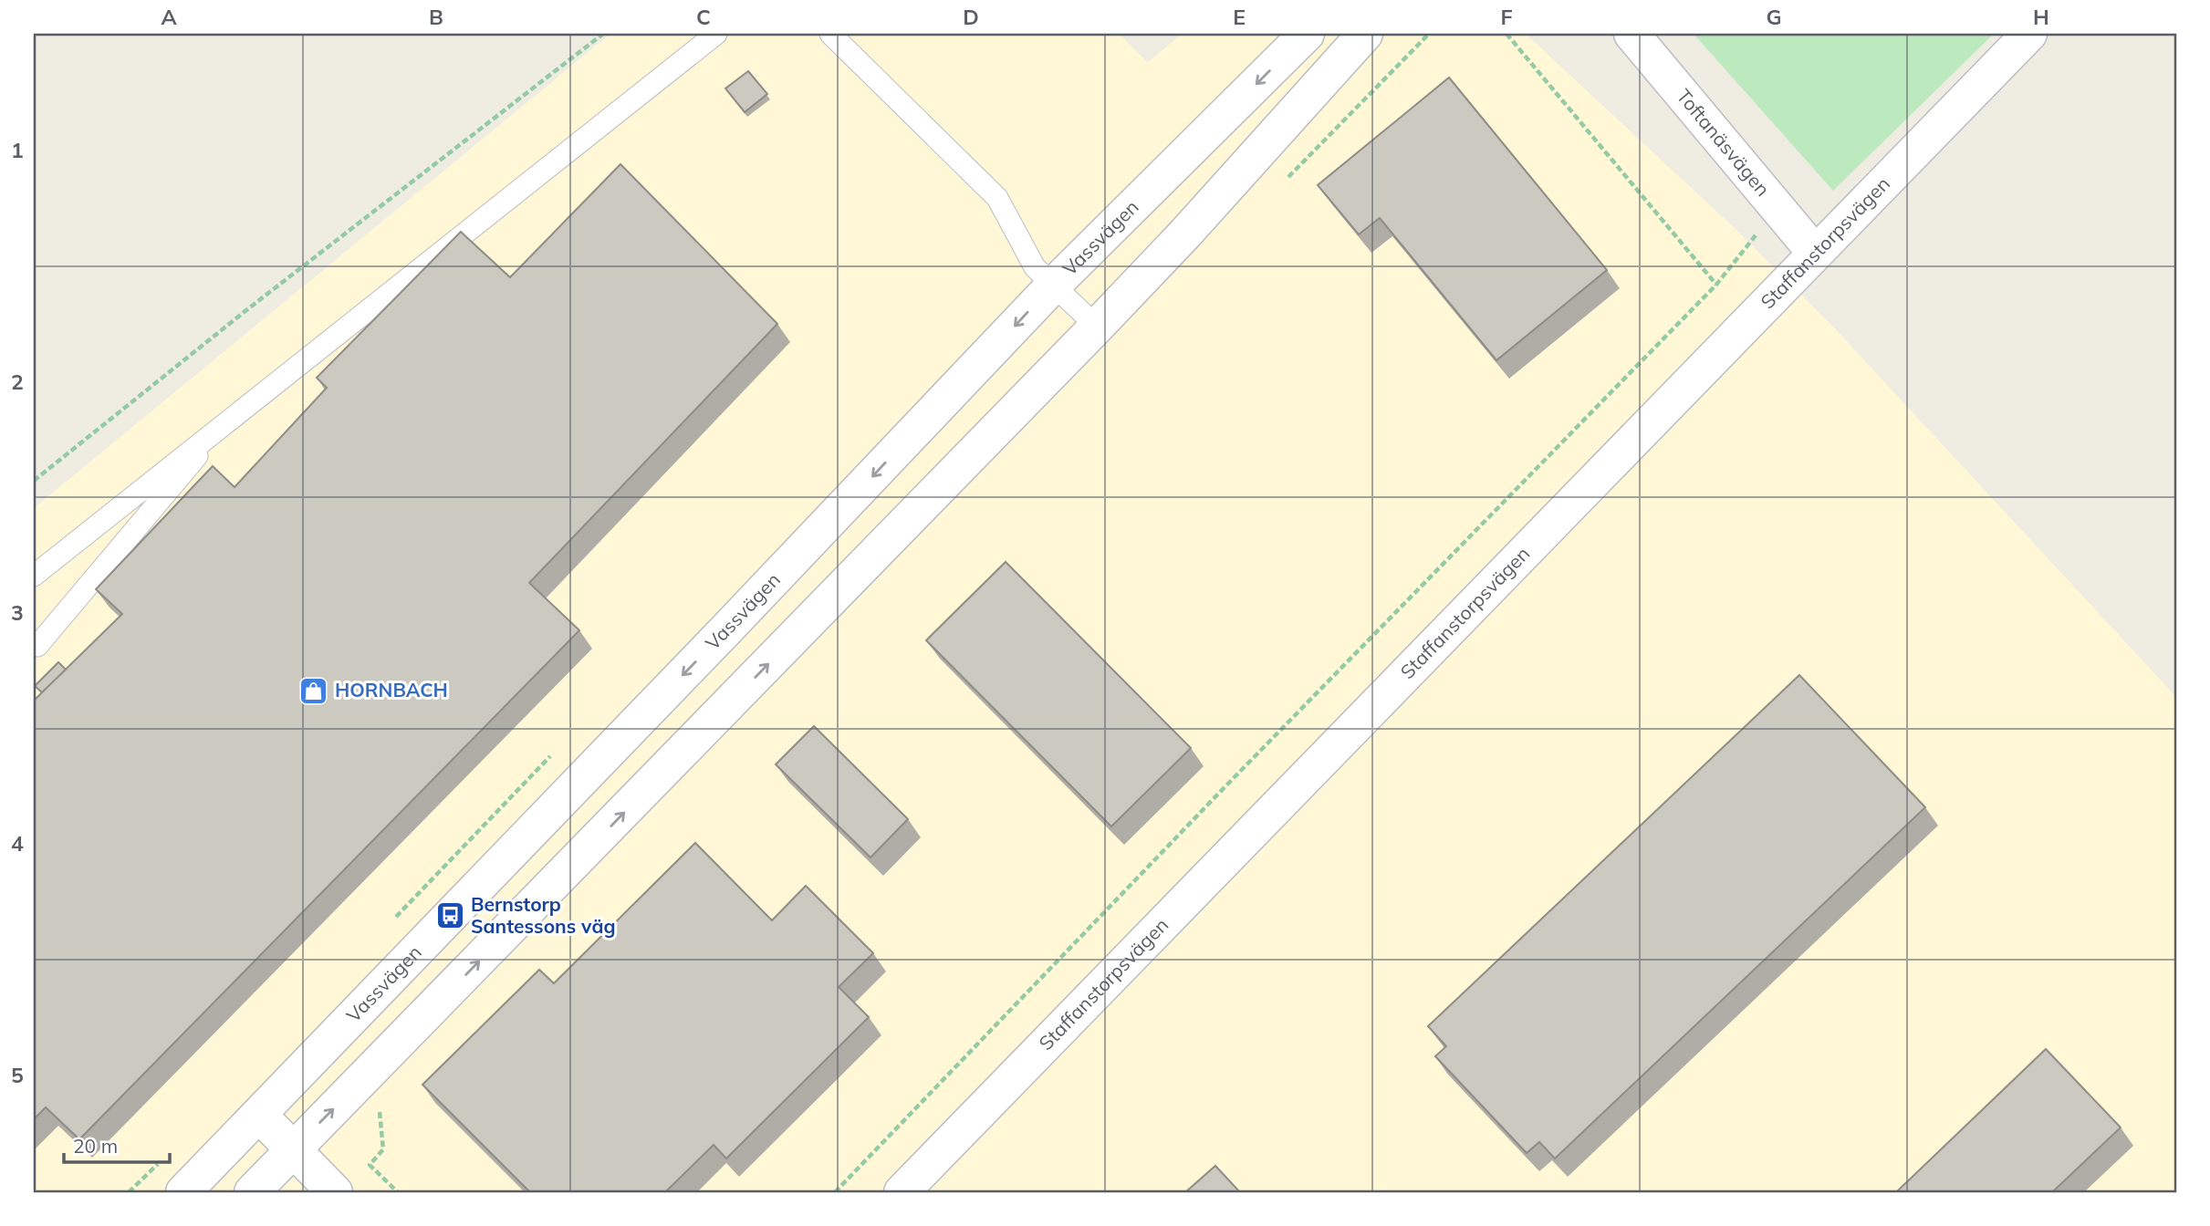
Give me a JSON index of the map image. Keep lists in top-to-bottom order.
{
  "streets": {
    "street": ["Toftanäsvägen", "Vassvägen", "Staffanstorpsvägen"]
  },
  "crossings": [
    ["Toftanäsvägen", "Staffanstorpsvägen"]
  ],
  "places": {
    "shop": ["HORNBACH"],
    "bus stop": ["Bernstorp Santessons väg"]
  },
  "scale_bar": "20 m",
  "grid": {
    "columns": [
      "A",
      "B",
      "C",
      "D",
      "E",
      "F",
      "G",
      "H"
    ],
    "rows": [
      "1",
      "2",
      "3",
      "4",
      "5"
    ]
  }
}
